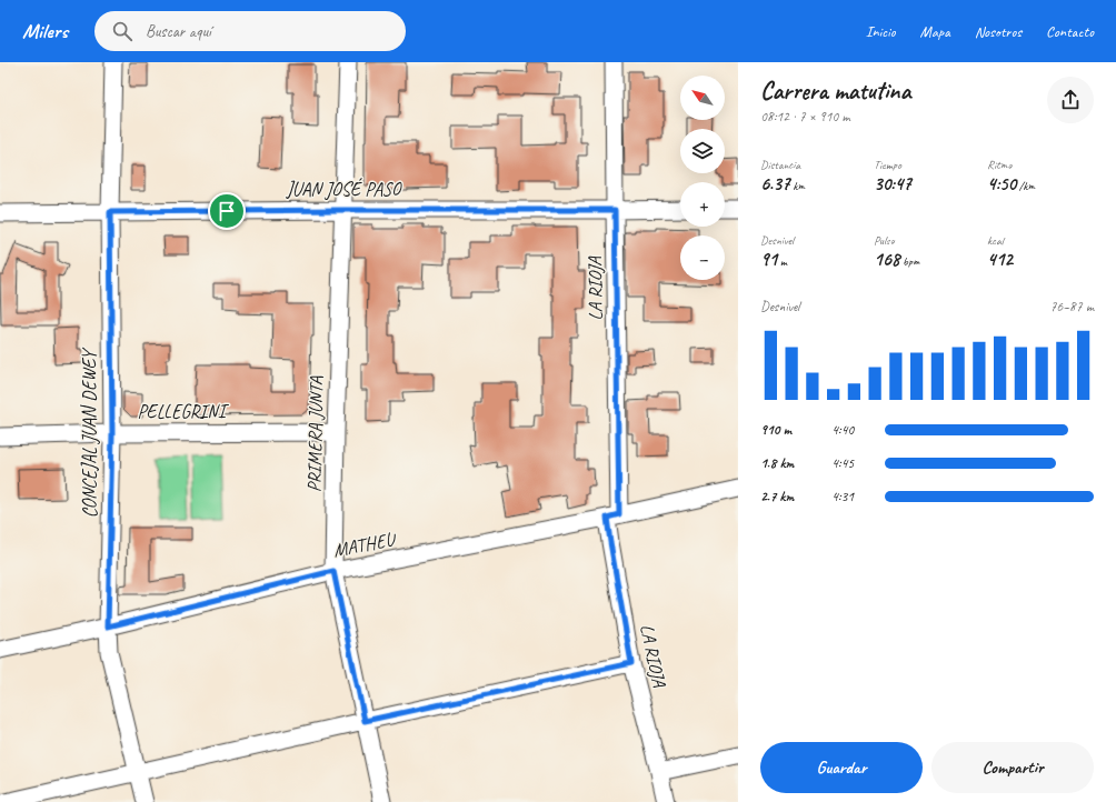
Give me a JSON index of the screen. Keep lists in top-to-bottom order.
{
  "streets": {
    "street": [
      "JUAN JOSÉ PASO",
      "LA RIOJA",
      "PELLEGRINI",
      "CONCEJAL JUAN DEWEY",
      "PRIMERA JUNTA",
      "MATHEU"
    ]
  },
  "crossings": [
    ["JUAN JOSÉ PASO", "LA RIOJA"],
    ["JUAN JOSÉ PASO", "CONCEJAL JUAN DEWEY"],
    ["JUAN JOSÉ PASO", "PRIMERA JUNTA"],
    ["LA RIOJA", "MATHEU"],
    ["PELLEGRINI", "CONCEJAL JUAN DEWEY"],
    ["PELLEGRINI", "PRIMERA JUNTA"],
    ["CONCEJAL JUAN DEWEY", "MATHEU"],
    ["PRIMERA JUNTA", "MATHEU"]
  ],
  "north": "top left",
  "page": {
    "header": "Milers",
    "search": "Buscar aquí",
    "nav": [
      "Inicio",
      "Mapa",
      "Nosotros",
      "Contacto"
    ],
    "heading": ["Carrera matutina", "08:12 · 7 × 910 m"],
    "map_buttons": ["+", "−"],
    "stats": [
      ["Distancia", "6.37 km"],
      ["Tiempo", "30:47"],
      ["Ritmo", "4:50 /km"],
      ["Desnivel", "91 m"],
      ["Pulso", "168 bpm"],
      ["kcal", "412"]
    ],
    "chart": ["Desnivel", "76–87 m"],
    "list": [
      {
        "name": "910 m",
        "note": "4:40"
      },
      {
        "name": "1.8 km",
        "note": "4:45"
      },
      {
        "name": "2.7 km",
        "note": "4:31"
      }
    ],
    "buttons": ["Guardar", "Compartir"]
  }
}
